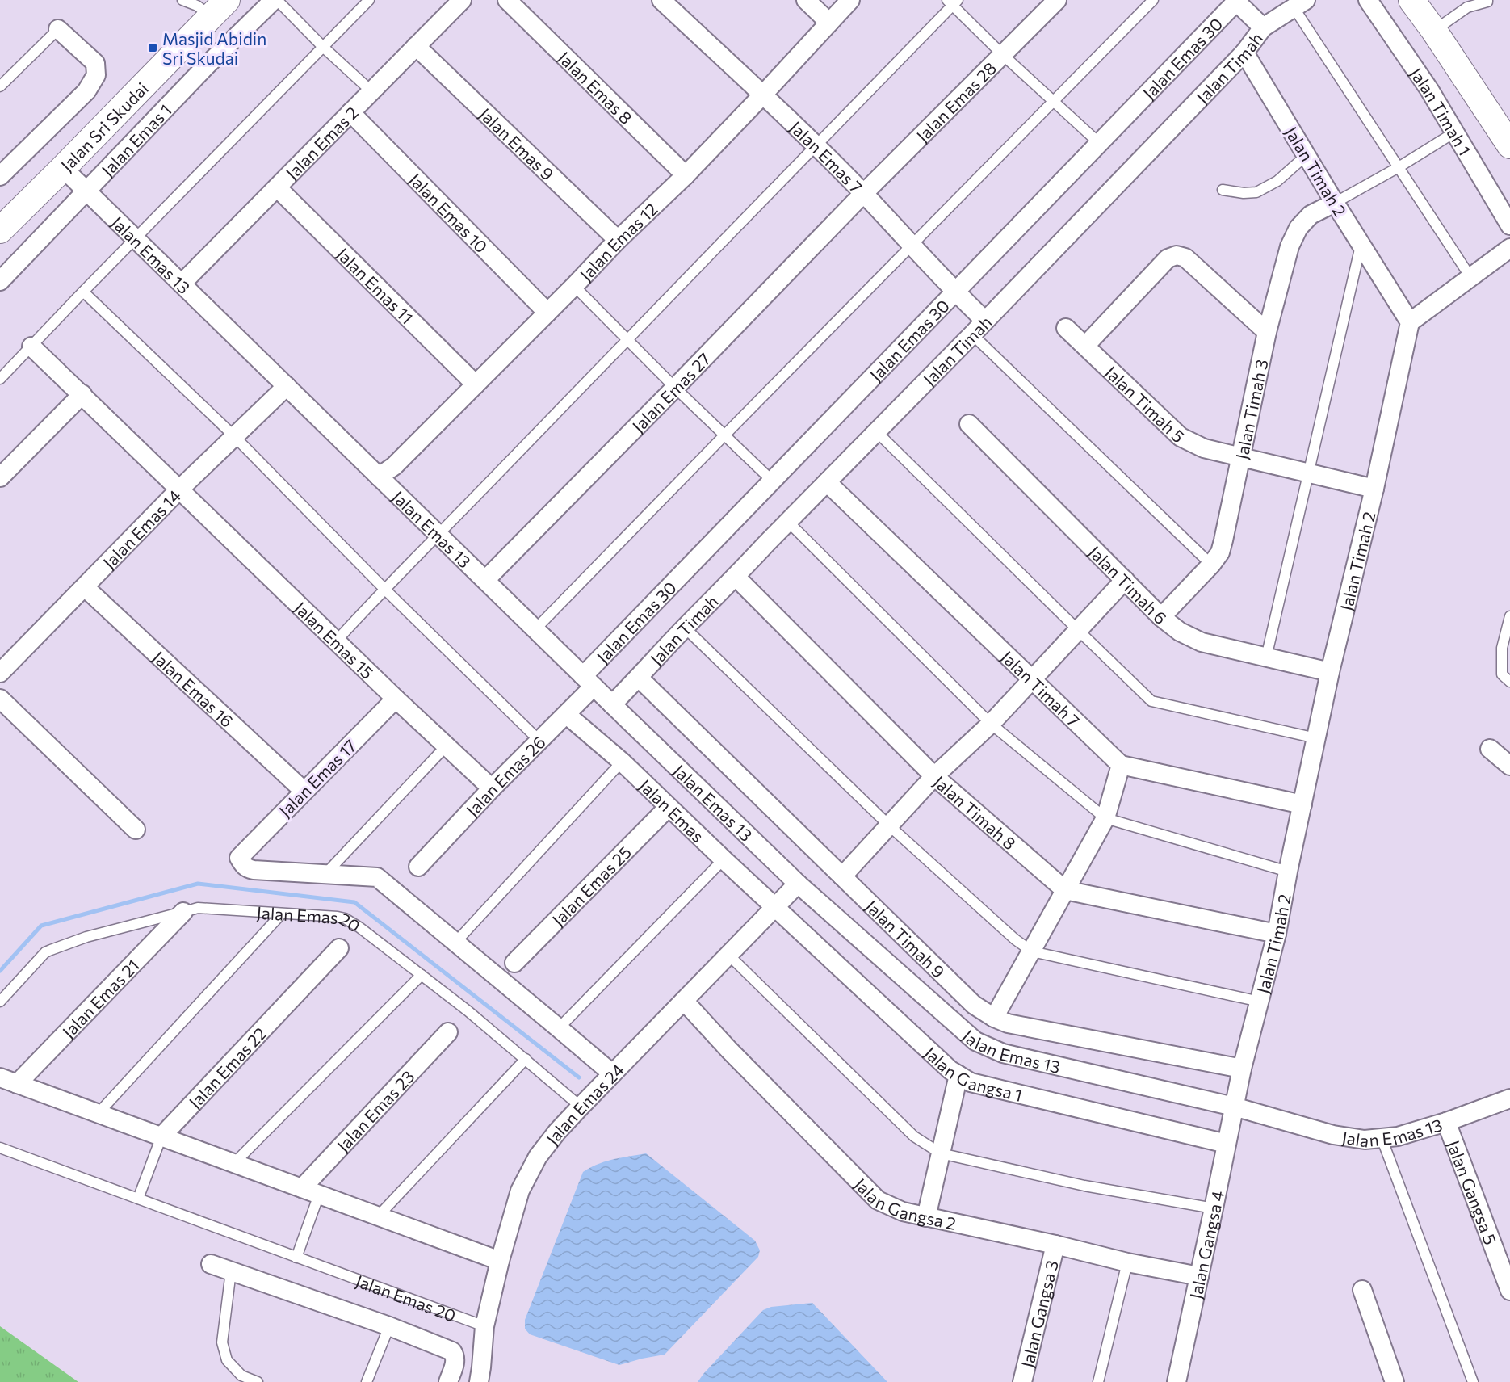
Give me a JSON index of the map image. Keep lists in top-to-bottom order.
{
  "streets": {
    "street": [
      "Jalan Emas 30",
      "Jalan Timah",
      "Jalan Emas 8",
      "Jalan Emas 28",
      "Jalan Timah 1",
      "Jalan Sri Skudai",
      "Jalan Emas 1",
      "Jalan Emas 2",
      "Jalan Emas 9",
      "Jalan Emas 7",
      "Jalan Timah 2",
      "Jalan Emas 10",
      "Jalan Emas 12",
      "Jalan Emas 13",
      "Jalan Emas 11",
      "Jalan Emas 27",
      "Jalan Timah 5",
      "Jalan Timah 3",
      "Jalan Emas 14",
      "Jalan Timah 6",
      "Jalan Emas 15",
      "Jalan Timah 7",
      "Jalan Emas 16",
      "Jalan Emas 26",
      "Jalan Emas 17",
      "Jalan Emas",
      "Jalan Timah 8",
      "Jalan Emas 25",
      "Jalan Timah 9",
      "Jalan Emas 21",
      "Jalan Emas 22",
      "Jalan Gangsa 1",
      "Jalan Emas 24",
      "Jalan Emas 23",
      "Jalan Gangsa 5",
      "Jalan Gangsa 2",
      "Jalan Gangsa 4",
      "Jalan Gangsa 3"
    ],
    "lane": ["Jalan Emas 20"]
  },
  "crossings": [
    ["Jalan Emas 30", "Jalan Emas 7"],
    ["Jalan Emas 30", "Jalan Emas 13"],
    ["Jalan Emas 30", "Jalan Emas 26"],
    ["Jalan Timah", "Jalan Emas 7"],
    ["Jalan Timah", "Jalan Timah 2"],
    ["Jalan Timah", "Jalan Emas 13"],
    ["Jalan Timah", "Jalan Timah 7"],
    ["Jalan Timah", "Jalan Timah 8"],
    ["Jalan Timah", "Jalan Timah 9"],
    ["Jalan Emas 8", "Jalan Emas 12"],
    ["Jalan Emas 28", "Jalan Emas 7"],
    ["Jalan Emas 28", "Jalan Emas 27"],
    ["Jalan Sri Skudai", "Jalan Emas 13"],
    ["Jalan Emas 1", "Jalan Emas 13"],
    ["Jalan Emas 2", "Jalan Emas 9"],
    ["Jalan Emas 2", "Jalan Emas 10"],
    ["Jalan Emas 2", "Jalan Emas 13"],
    ["Jalan Emas 2", "Jalan Emas 11"],
    ["Jalan Emas 9", "Jalan Emas 12"],
    ["Jalan Emas 7", "Jalan Emas 12"],
    ["Jalan Emas 7", "Jalan Emas 27"],
    ["Jalan Timah 2", "Jalan Emas 13"],
    ["Jalan Timah 2", "Jalan Timah 5"],
    ["Jalan Timah 2", "Jalan Timah 3"],
    ["Jalan Timah 2", "Jalan Timah 6"],
    ["Jalan Timah 2", "Jalan Timah 8"],
    ["Jalan Timah 2", "Jalan Timah 9"],
    ["Jalan Timah 2", "Jalan Gangsa 4"],
    ["Jalan Emas 10", "Jalan Emas 12"],
    ["Jalan Emas 12", "Jalan Emas 13"],
    ["Jalan Emas 12", "Jalan Emas 11"],
    ["Jalan Emas 13", "Jalan Emas 27"],
    ["Jalan Emas 13", "Jalan Emas 14"],
    ["Jalan Emas 13", "Jalan Emas 26"],
    ["Jalan Emas 13", "Jalan Emas 24"],
    ["Jalan Emas 13", "Jalan Gangsa 5"],
    ["Jalan Emas 13", "Jalan Gangsa 4"],
    ["Jalan Timah 5", "Jalan Timah 3"],
    ["Jalan Timah 3", "Jalan Timah 6"],
    ["Jalan Emas 14", "Jalan Emas 15"],
    ["Jalan Emas 14", "Jalan Emas 16"],
    ["Jalan Emas 15", "Jalan Emas 26"],
    ["Jalan Emas 15", "Jalan Emas 17"],
    ["Jalan Emas 16", "Jalan Emas 17"],
    ["Jalan Emas 26", "Jalan Emas"],
    ["Jalan Emas", "Jalan Emas 25"],
    ["Jalan Emas", "Jalan Gangsa 1"],
    ["Jalan Emas", "Jalan Emas 24"],
    ["Jalan Emas 20", "Jalan Emas 21"],
    ["Jalan Emas 20", "Jalan Emas 22"],
    ["Jalan Emas 20", "Jalan Emas 24"],
    ["Jalan Gangsa 1", "Jalan Emas 24"],
    ["Jalan Gangsa 1", "Jalan Gangsa 4"],
    ["Jalan Emas 24", "Jalan Gangsa 2"],
    ["Jalan Gangsa 2", "Jalan Gangsa 4"],
    ["Jalan Gangsa 2", "Jalan Gangsa 3"]
  ],
  "places": {
    "transit": ["Masjid Abidin Sri Skudai"]
  }
}
